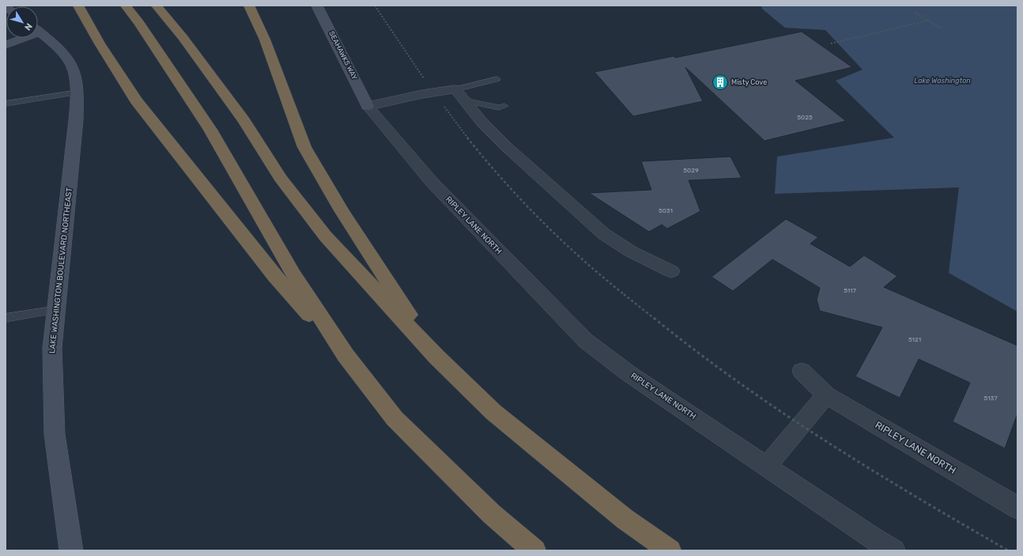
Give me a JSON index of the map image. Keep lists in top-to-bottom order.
{
  "streets": {
    "main road": ["SEAHAWKS WAY", "LAKE WASHINGTON BOULEVARD NORTHEAST"],
    "street": ["RIPLEY LANE NORTH"]
  },
  "crossings": [
    ["SEAHAWKS WAY", "RIPLEY LANE NORTH"]
  ],
  "water": ["Lake Washington"],
  "places": {
    "building": ["Misty Cove"]
  },
  "house_numbers": [
    "5025",
    "5029",
    "5031",
    "5117",
    "5121",
    "5137"
  ],
  "north": "bottom right"
}
